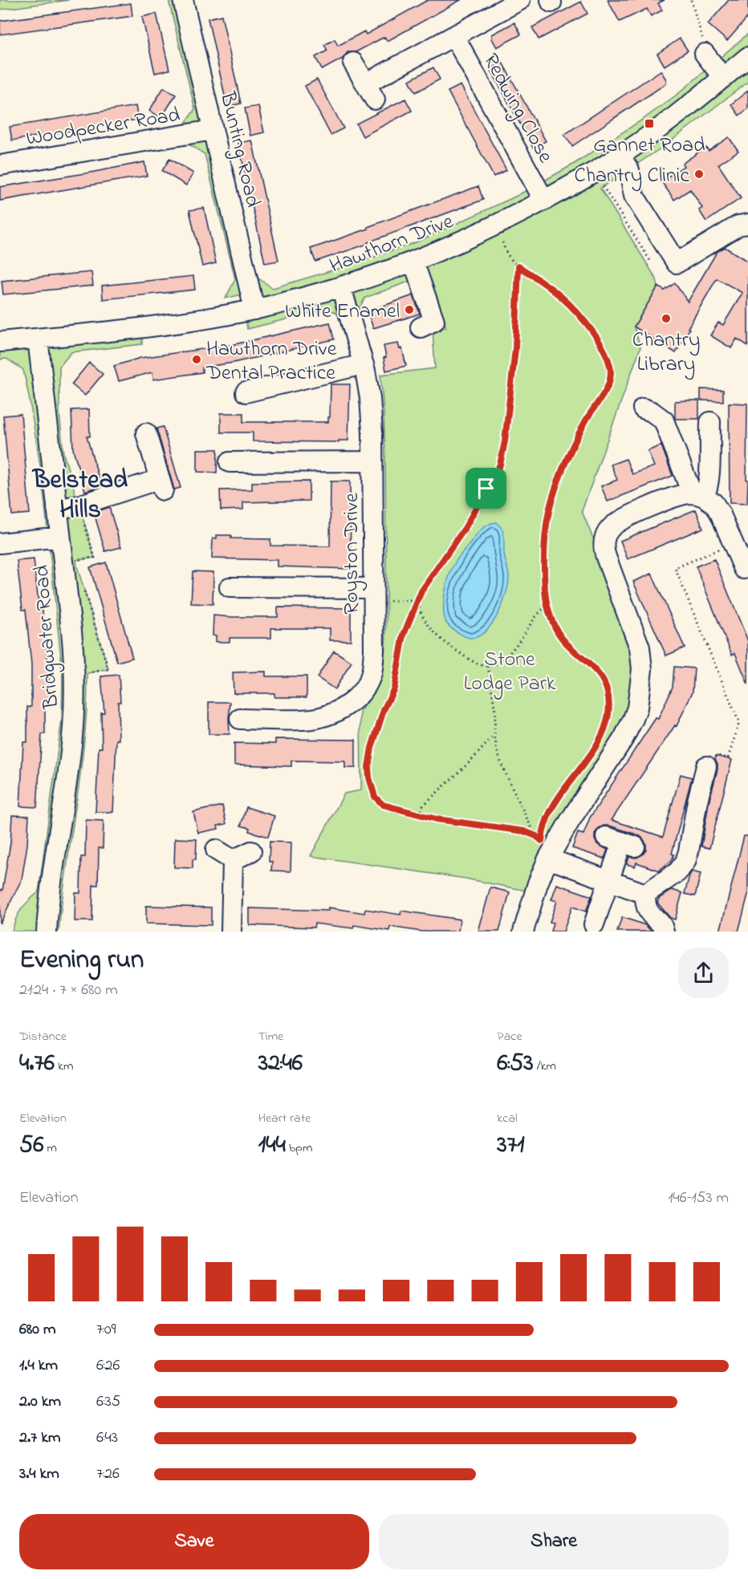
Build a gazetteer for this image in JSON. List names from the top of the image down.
{
  "streets": {
    "street": [
      "Redwing Close",
      "Woodpecker Road",
      "Bunting Road",
      "Hawthorn Drive",
      "Royston Drive",
      "Bridgwater Road"
    ]
  },
  "crossings": [
    ["Redwing Close", "Hawthorn Drive"],
    ["Woodpecker Road", "Bunting Road"],
    ["Bunting Road", "Hawthorn Drive"],
    ["Hawthorn Drive", "Royston Drive"],
    ["Hawthorn Drive", "Bridgwater Road"]
  ],
  "districts": ["Belstead Hills"],
  "parks": ["Stone Lodge Park"],
  "places": {
    "transit": ["Gannet Road"],
    "other": [
      "Chantry Clinic",
      "White Enamel",
      "Chantry Library",
      "Hawthorn Drive Dental Practice"
    ]
  },
  "page": {
    "heading": ["Evening run", "21:24 · 7 × 680 m"],
    "stats": [
      ["Distance", "4.76 km"],
      ["Time", "32:46"],
      ["Pace", "6:53 /km"],
      ["Elevation", "56 m"],
      ["Heart rate", "144 bpm"],
      ["kcal", "371"]
    ],
    "chart": ["Elevation", "146–153 m"],
    "list": [
      {
        "name": "680 m",
        "note": "7:09"
      },
      {
        "name": "1.4 km",
        "note": "6:26"
      },
      {
        "name": "2.0 km",
        "note": "6:35"
      },
      {
        "name": "2.7 km",
        "note": "6:43"
      },
      {
        "name": "3.4 km",
        "note": "7:26"
      }
    ],
    "buttons": ["Save", "Share"]
  }
}
